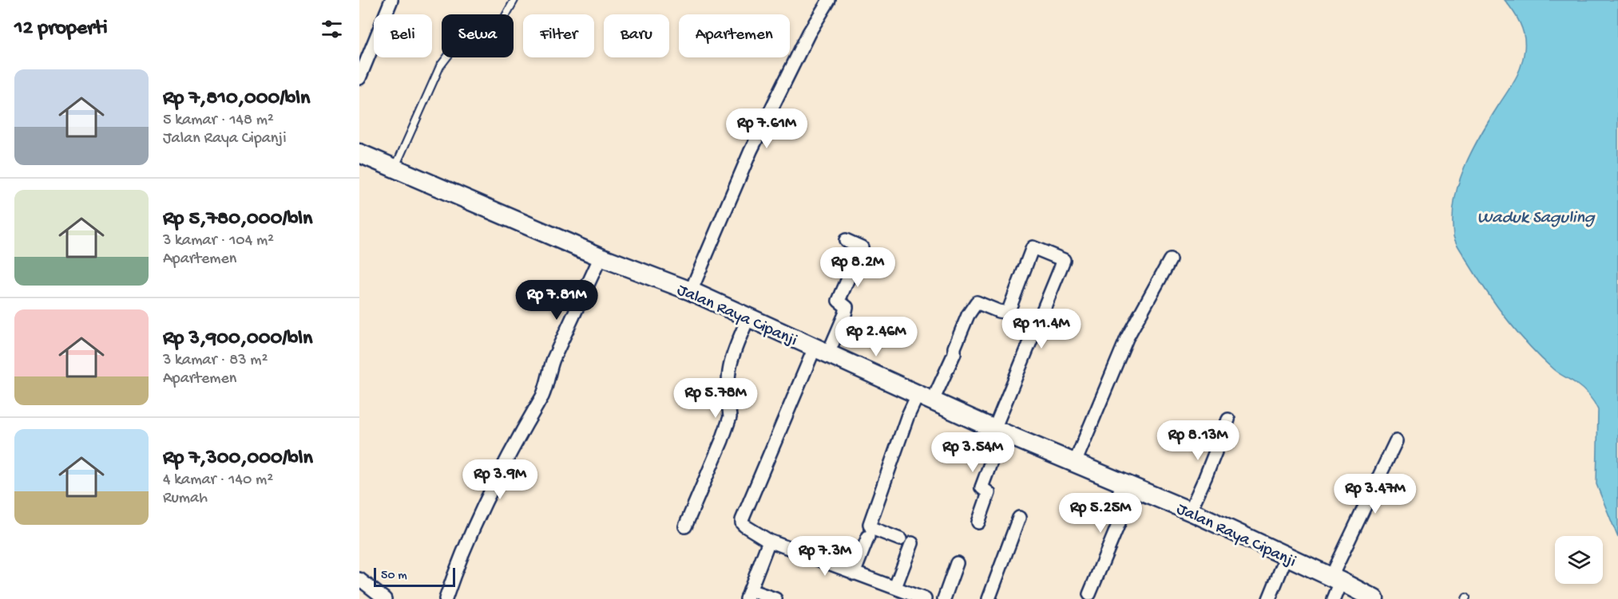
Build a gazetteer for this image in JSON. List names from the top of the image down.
{
  "streets": {
    "main road": ["Jalan Raya Cipanji"]
  },
  "water": ["Waduk Saguling"],
  "scale_bar": "50 m",
  "page": {
    "heading": "12 properti",
    "chip": [
      "Beli",
      "Sewa",
      "Filter",
      "Baru",
      "Apartemen"
    ],
    "list": [
      {
        "name": "Rp 7,810,000/bln",
        "note": "5 kamar · 148 m² · Jalan Raya Cipanji"
      },
      {
        "name": "Rp 5,780,000/bln",
        "note": "3 kamar · 104 m² · Apartemen"
      },
      {
        "name": "Rp 3,900,000/bln",
        "note": "3 kamar · 83 m² · Apartemen"
      },
      {
        "name": "Rp 7,300,000/bln",
        "note": "4 kamar · 140 m² · Rumah"
      }
    ],
    "price": [
      "Rp 7.61M",
      "Rp 8.2M",
      "Rp 7.81M",
      "Rp 11.4M",
      "Rp 2.46M",
      "Rp 5.78M",
      "Rp 8.13M",
      "Rp 3.54M",
      "Rp 3.9M",
      "Rp 3.47M",
      "Rp 5.25M",
      "Rp 7.3M"
    ],
    "scale": "50 m"
  }
}
